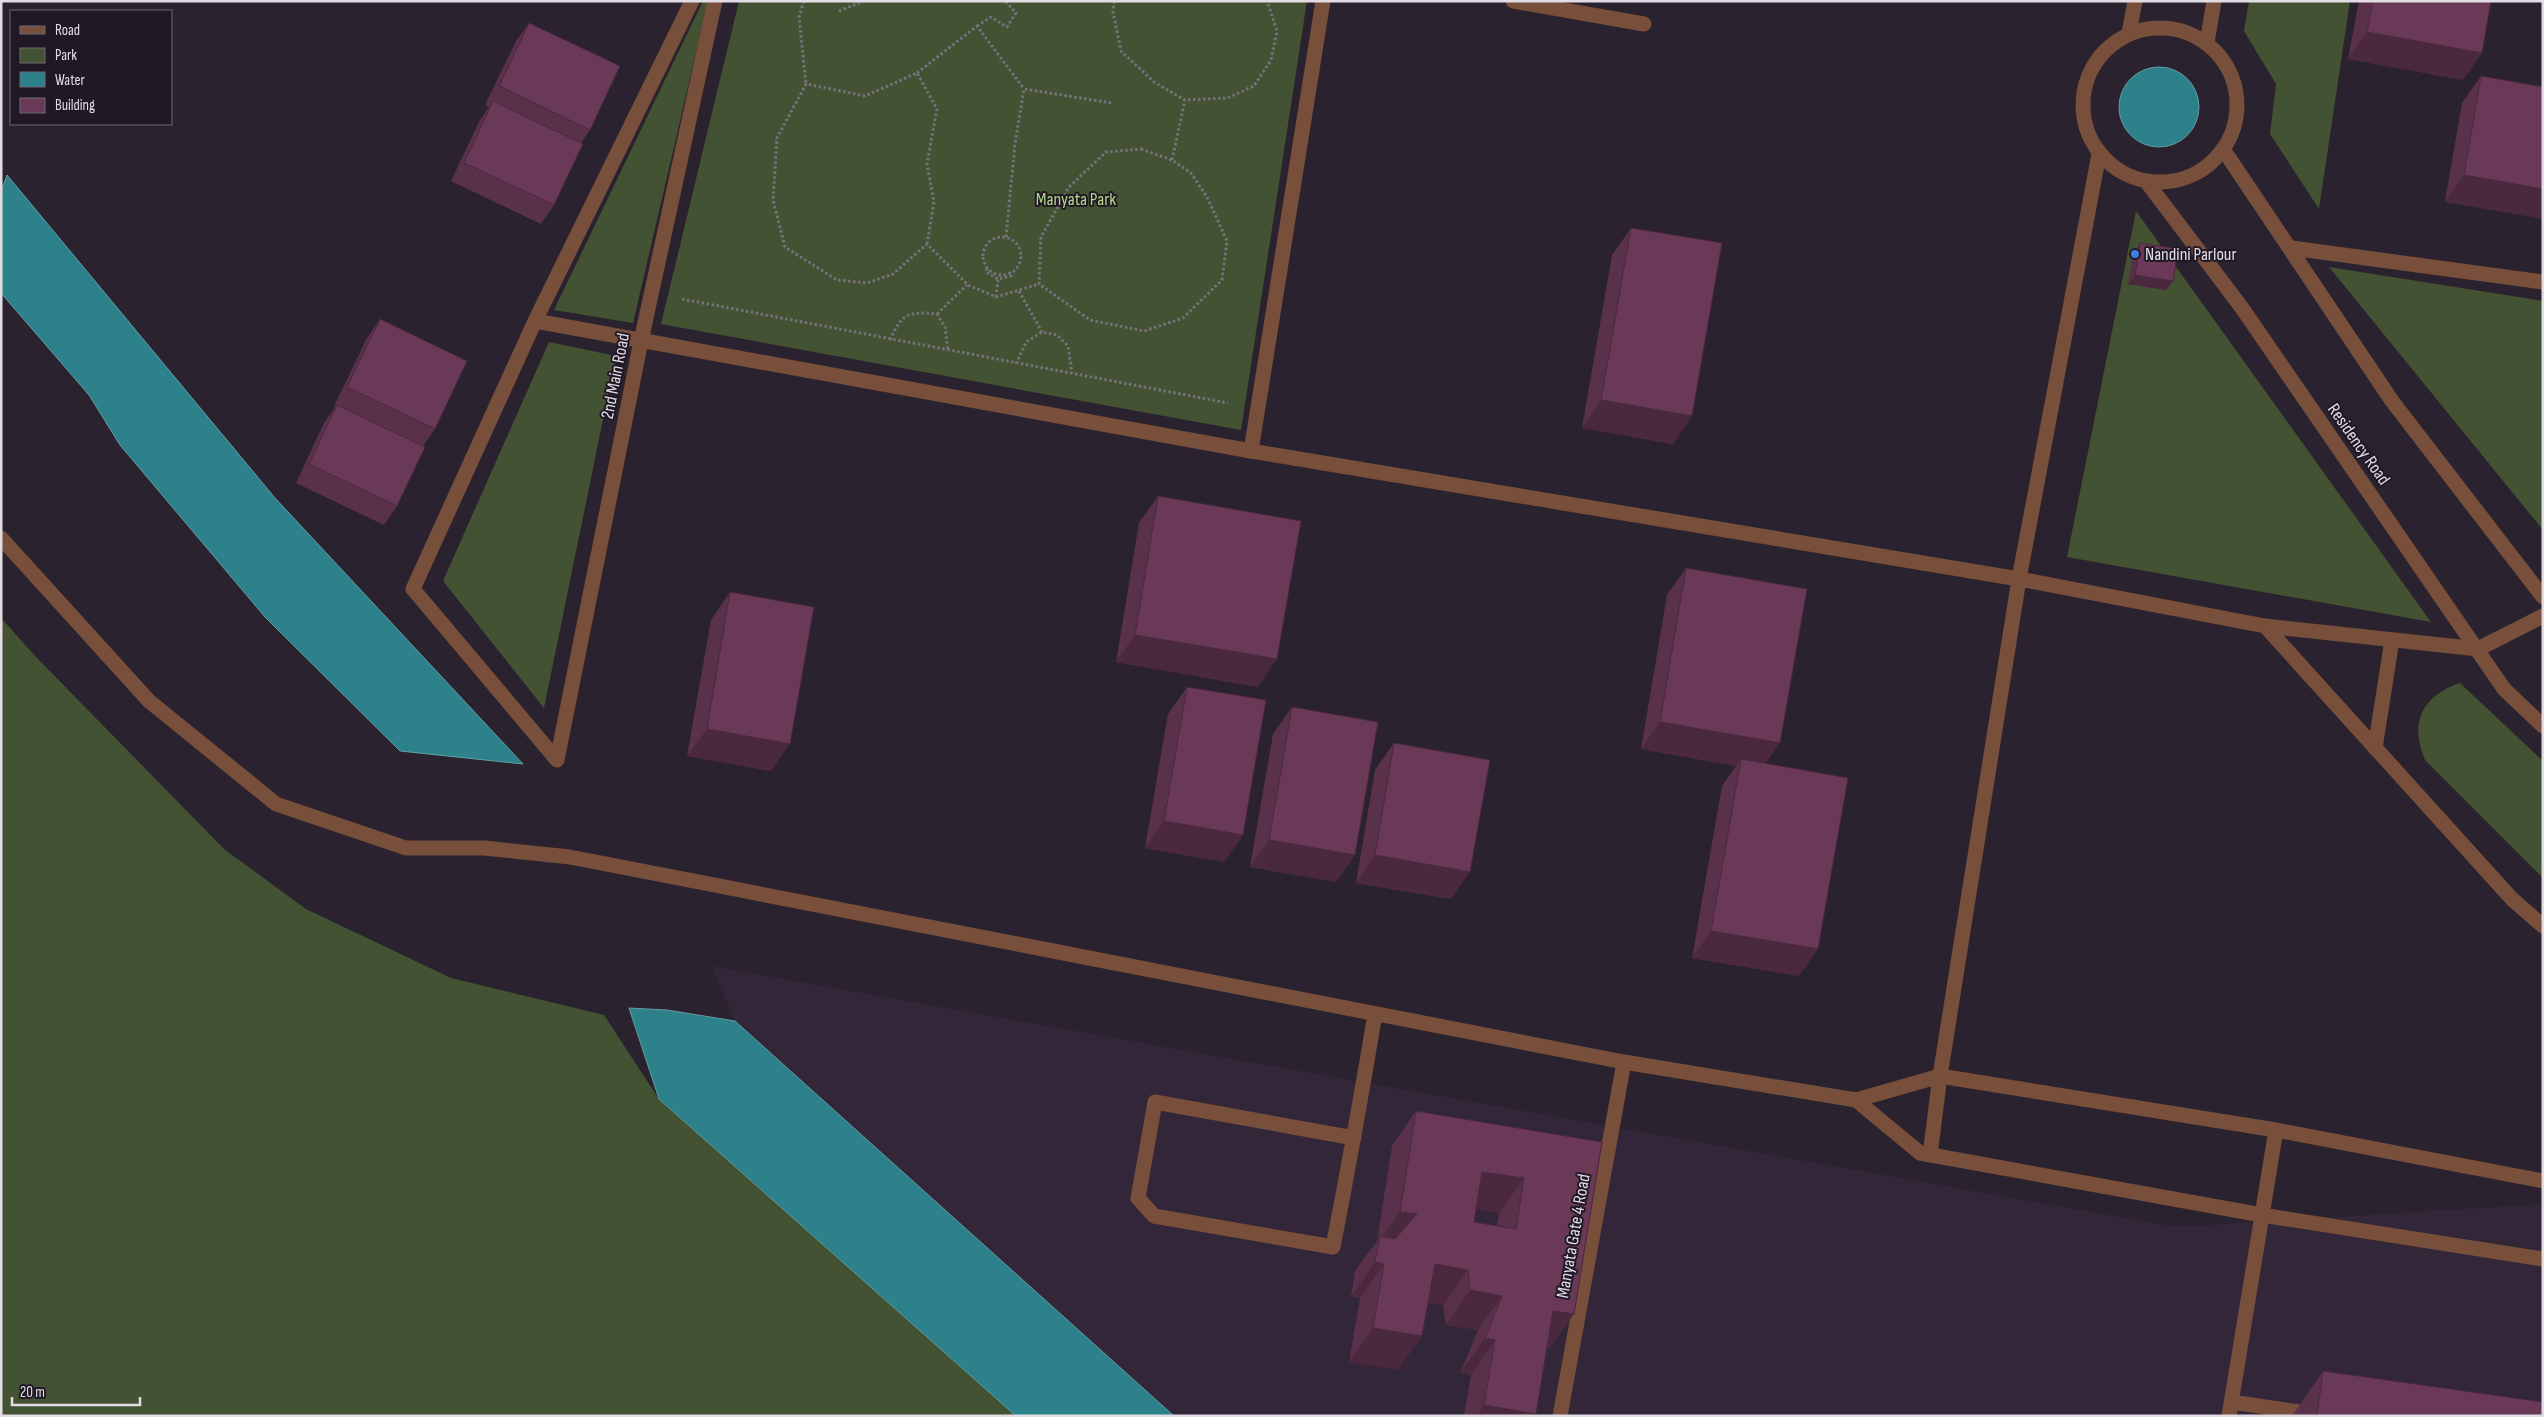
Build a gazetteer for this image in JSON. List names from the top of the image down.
{
  "streets": {
    "street": ["2nd Main Road", "Residency Road", "Manyata Gate 4 Road"]
  },
  "parks": ["Manyata Park"],
  "places": ["Nandini Parlour"],
  "legend": [
    "Road",
    "Park",
    "Water",
    "Building"
  ],
  "scale_bar": "20 m"
}
